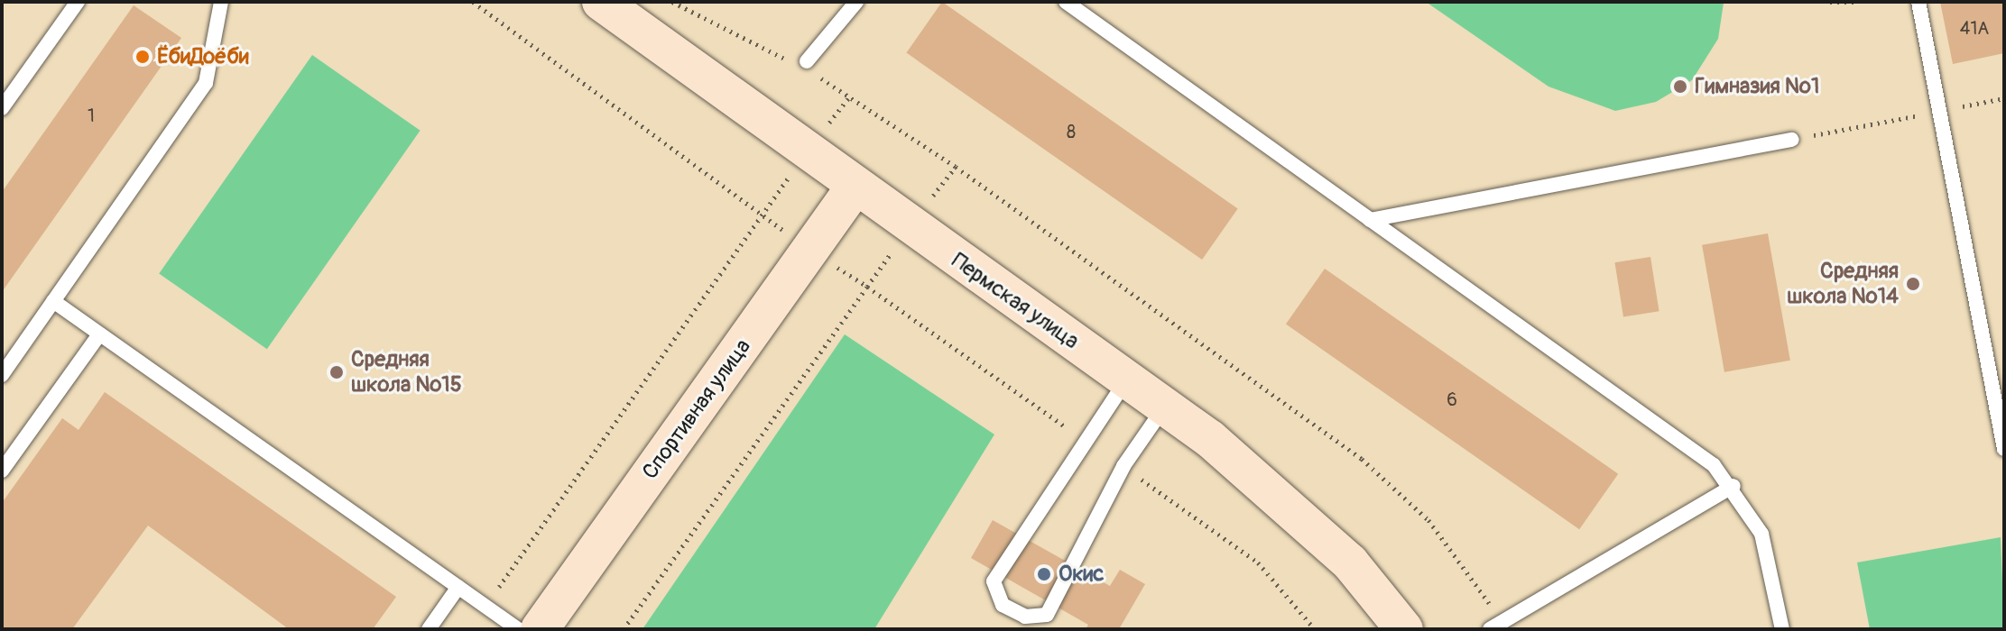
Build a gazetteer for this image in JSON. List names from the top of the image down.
{
  "streets": {
    "street": ["Пермская улица", "Спортивная улица"]
  },
  "crossings": [
    ["Пермская улица", "Спортивная улица"]
  ],
  "places": [
    "ЁбиДоёби",
    "Гимназия №1",
    "Средняя школа №14",
    "Средняя школа №15",
    "Окис"
  ],
  "house_numbers": [
    "41А",
    "1",
    "8",
    "6"
  ]
}
